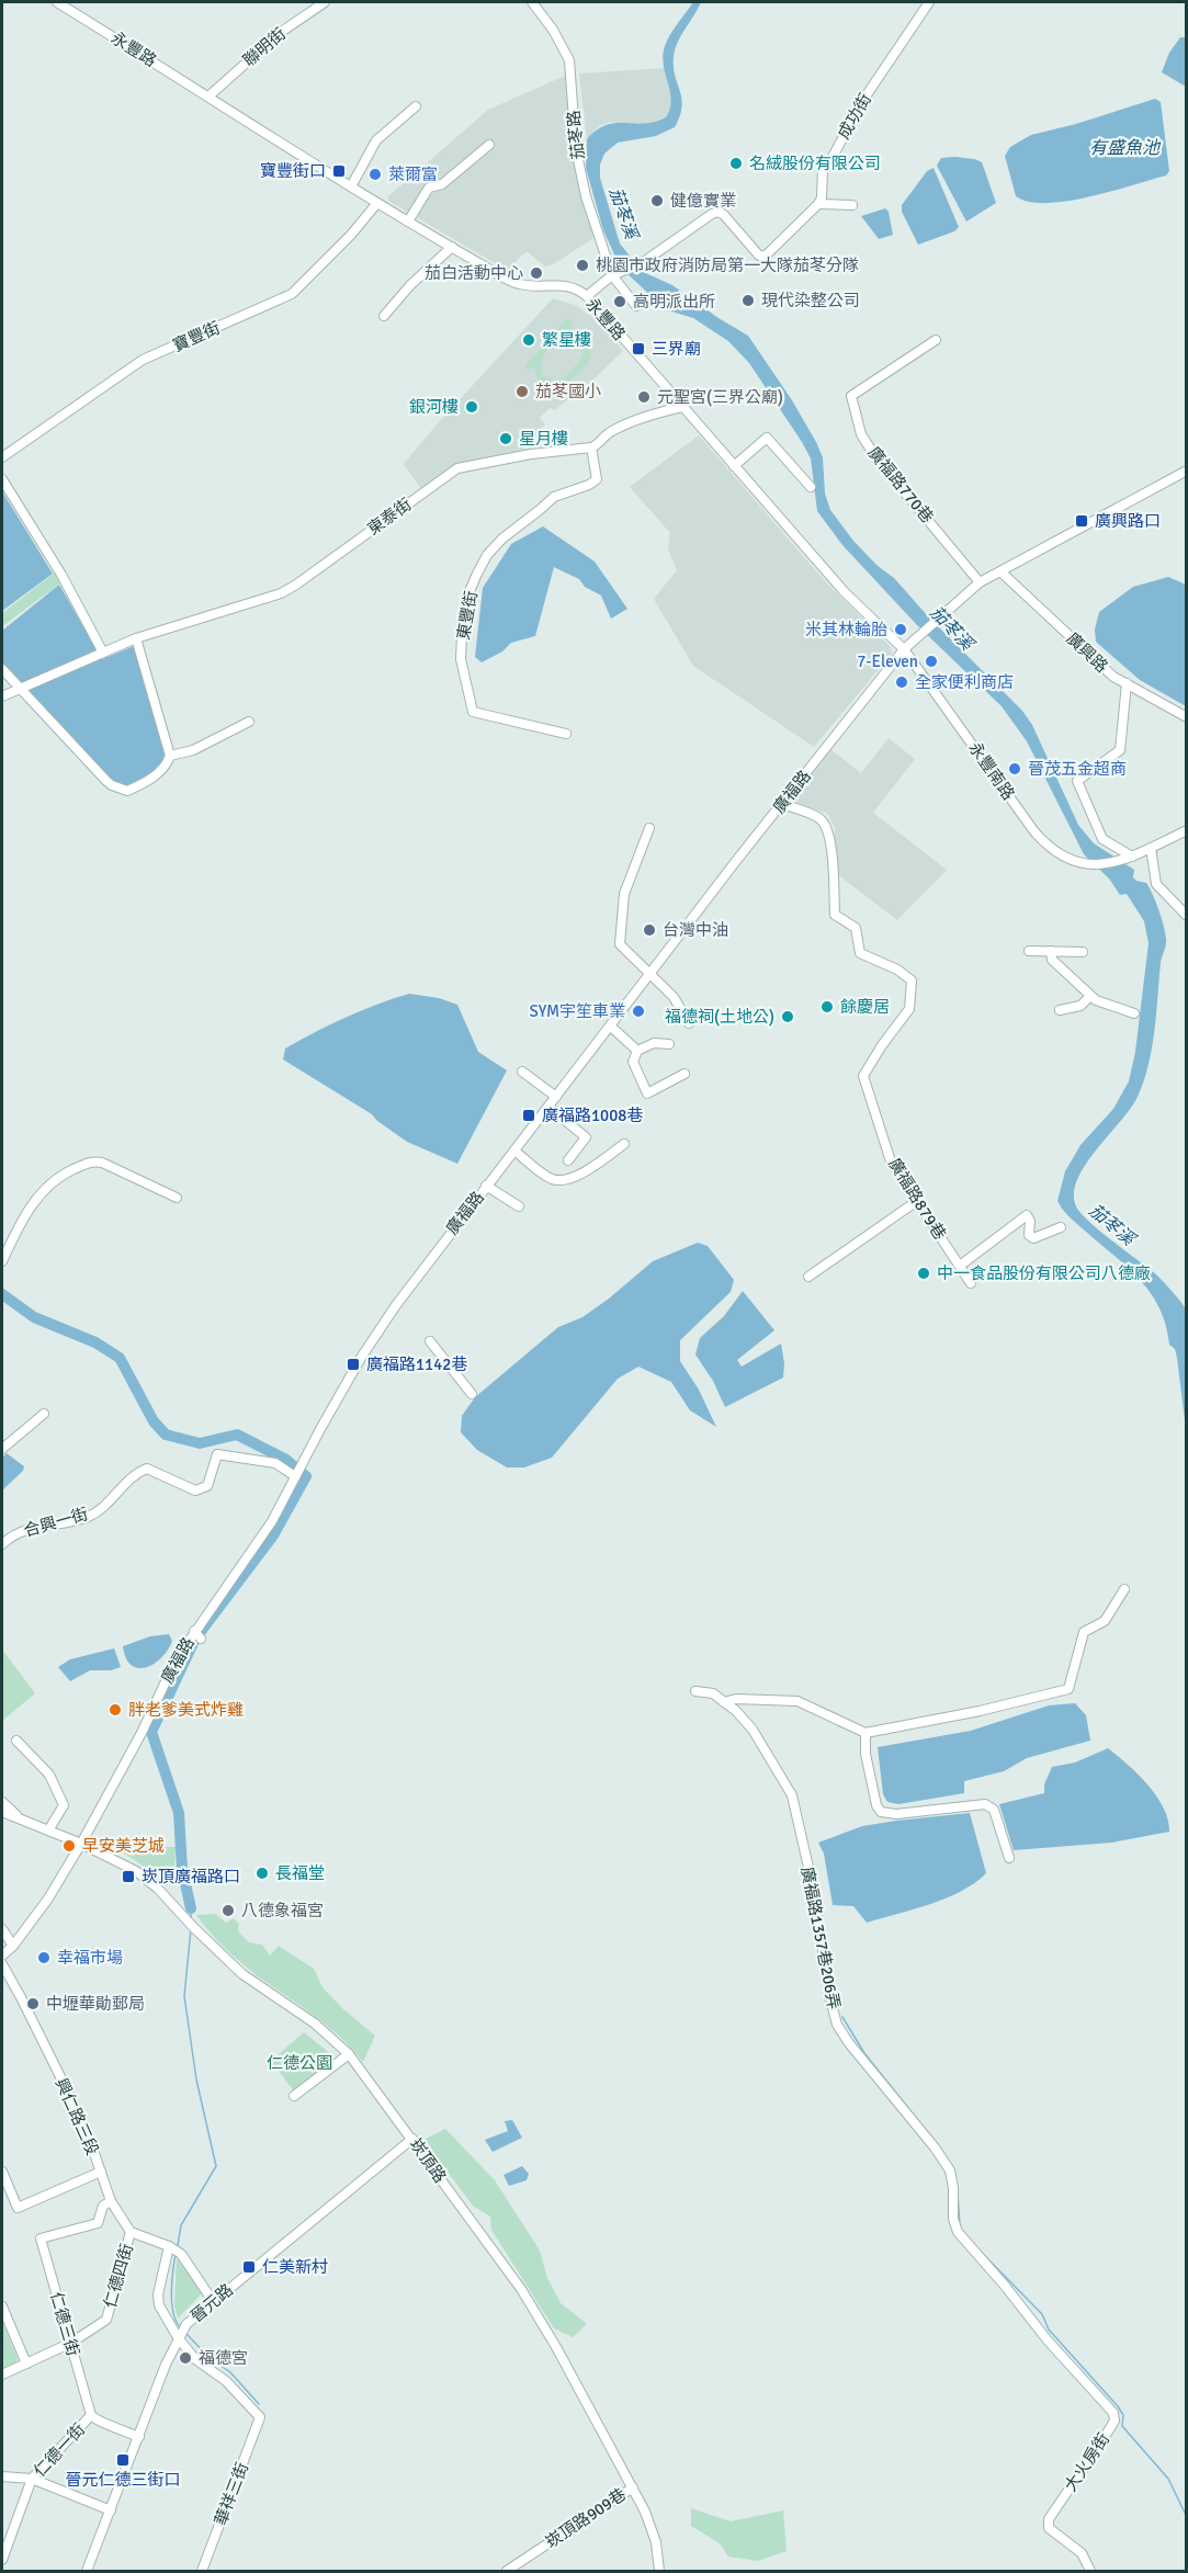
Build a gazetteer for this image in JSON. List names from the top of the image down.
{
  "streets": {
    "street": [
      "聯明街",
      "永豐路",
      "成功街",
      "茄苳路",
      "寶豐街",
      "廣福路770巷",
      "東泰街",
      "東豐街",
      "廣興路",
      "永豐南路",
      "廣福路",
      "廣福路879巷",
      "合興一街",
      "廣福路1357巷206弄",
      "興仁路三段",
      "崁頂路",
      "仁德四街",
      "晉元路",
      "仁德三街",
      "仁德一街",
      "大火房街",
      "華祥三街",
      "崁頂路909巷"
    ]
  },
  "crossings": [
    ["聯明街", "永豐路"],
    ["永豐路", "寶豐街"],
    ["永豐路", "東泰街"],
    ["永豐路", "永豐南路"],
    ["永豐路", "廣福路"],
    ["廣福路770巷", "廣福路"],
    ["東泰街", "東豐街"],
    ["永豐南路", "廣福路"],
    ["廣福路", "廣福路879巷"],
    ["廣福路", "合興一街"],
    ["廣福路", "崁頂路"],
    ["廣福路1357巷206弄", "大火房街"],
    ["興仁路三段", "仁德四街"],
    ["興仁路三段", "仁德三街"],
    ["崁頂路", "晉元路"],
    ["崁頂路", "崁頂路909巷"],
    ["仁德四街", "仁德三街"],
    ["晉元路", "華祥三街"],
    ["仁德三街", "仁德一街"]
  ],
  "water": ["有盛魚池", "茄苳溪"],
  "parks": ["仁德公園"],
  "places": {
    "other": [
      "名絨股份有限公司",
      "萊爾富",
      "健億實業",
      "桃園市政府消防局第一大隊茄苳分隊",
      "茄白活動中心",
      "現代染整公司",
      "高明派出所",
      "繁星樓",
      "茄苳國小",
      "元聖宮(三界公廟)",
      "銀河樓",
      "星月樓",
      "米其林輪胎",
      "7-Eleven",
      "全家便利商店",
      "晉茂五金超商",
      "台灣中油",
      "餘慶居",
      "SYM宇笙車業",
      "福德祠(土地公)",
      "中一食品股份有限公司八德廠",
      "胖老爹美式炸雞",
      "早安美芝城",
      "長福堂",
      "八德象福宮",
      "幸福市場",
      "中壢華勛郵局",
      "福德宮"
    ],
    "transit": [
      "寶豐街口",
      "三界廟",
      "廣興路口",
      "廣福路1008巷",
      "廣福路1142巷",
      "崁頂廣福路口",
      "仁美新村",
      "晉元仁德三街口"
    ]
  }
}
